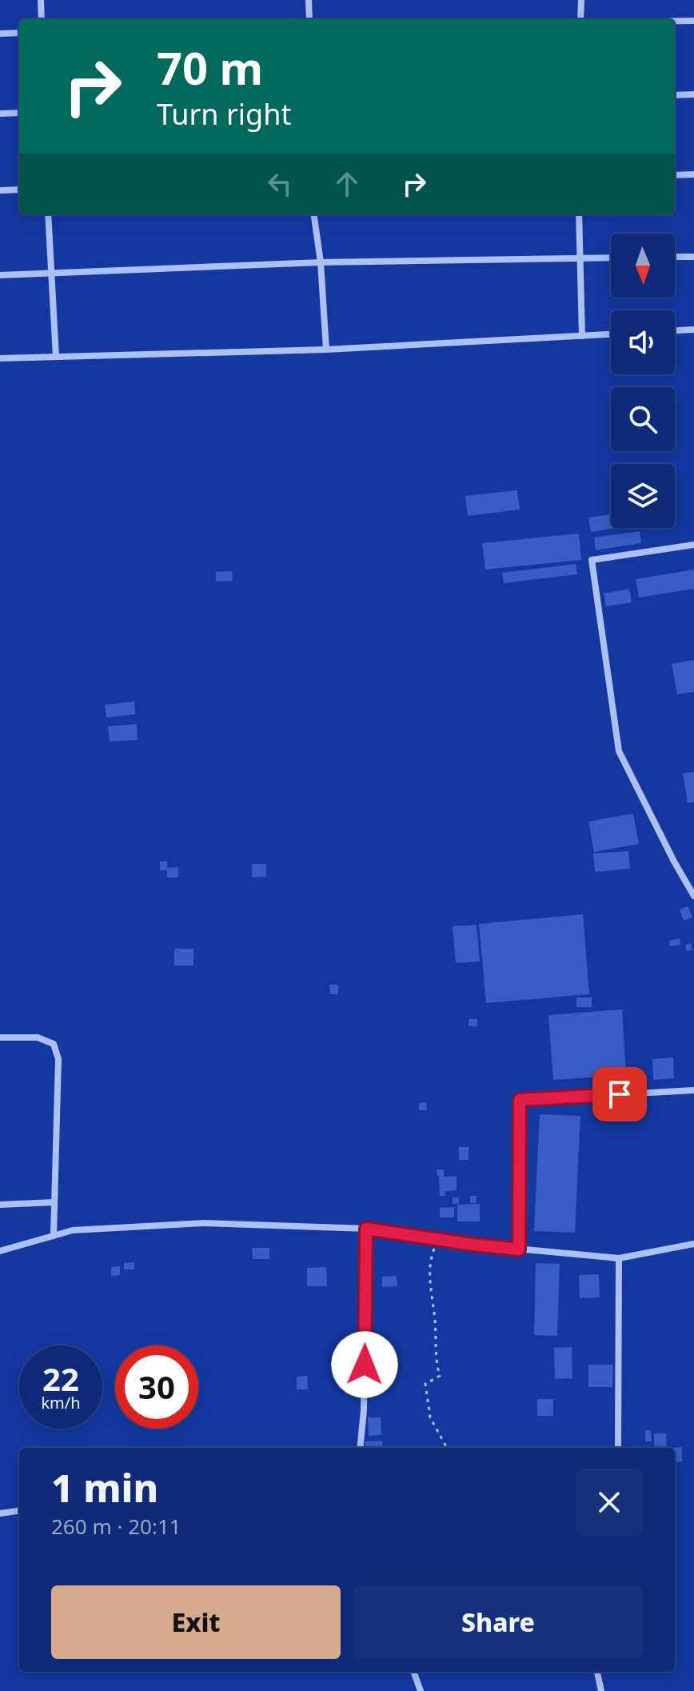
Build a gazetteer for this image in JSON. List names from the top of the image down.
{
  "north": "bottom",
  "page": {
    "turn": ["70 m", "Turn right"],
    "speed": "22 km/h",
    "limit": "30",
    "heading": ["1 min", "260 m · 20:11"],
    "buttons": ["Exit", "Share"]
  }
}
